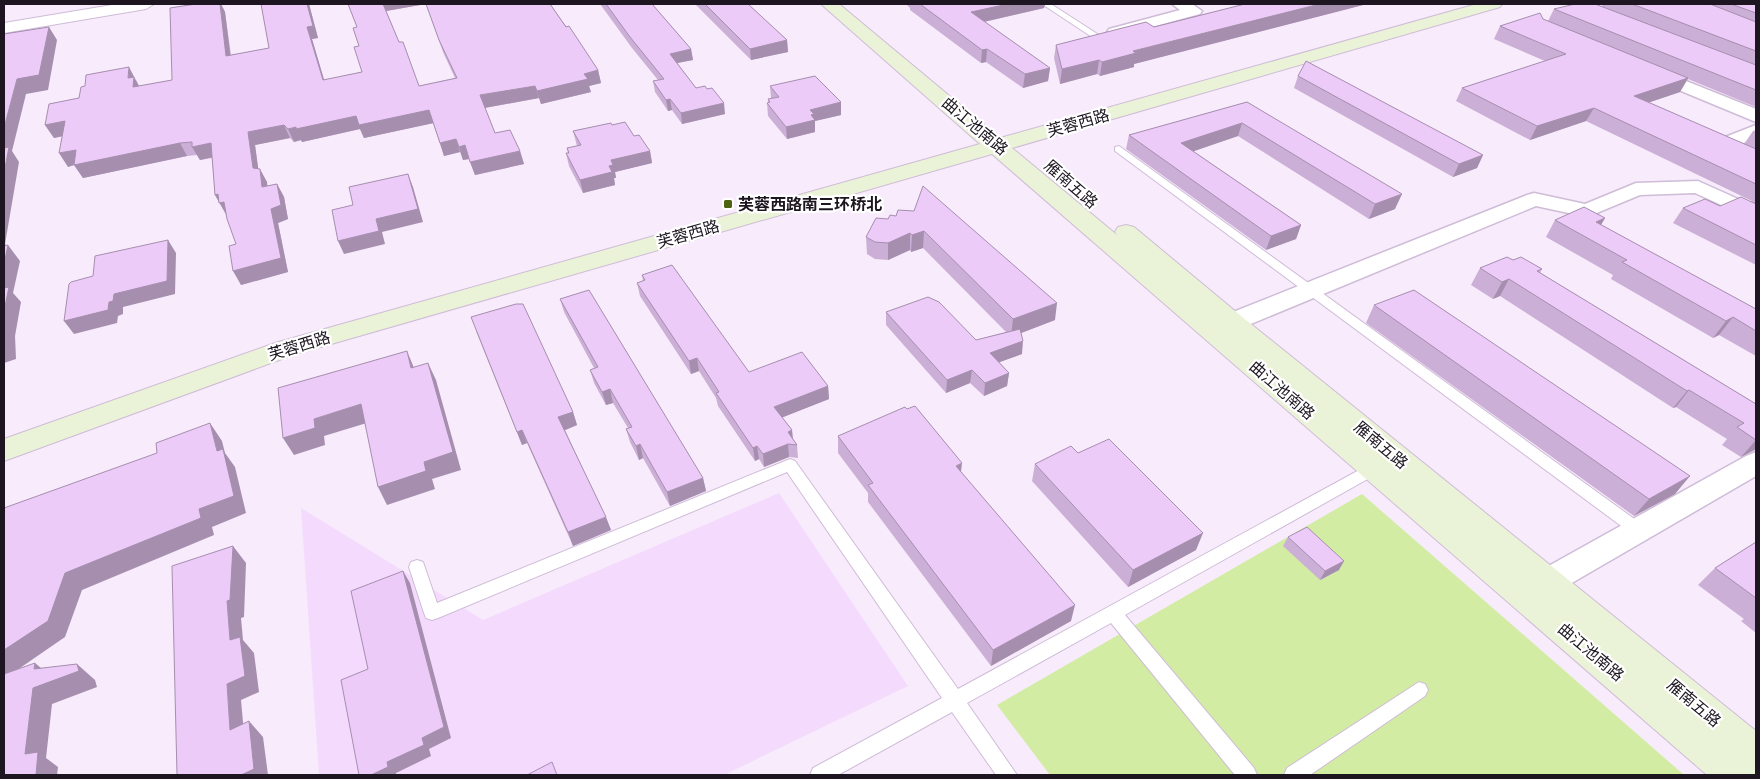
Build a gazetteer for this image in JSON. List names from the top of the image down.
{
  "streets": {
    "main road": ["芙蓉西路", "曲江池南路", "雁南五路"]
  },
  "crossings": [
    ["芙蓉西路", "曲江池南路"],
    ["芙蓉西路", "雁南五路"],
    ["曲江池南路", "雁南五路"]
  ],
  "places": {
    "transit": ["芙蓉西路南三环桥北"]
  }
}
